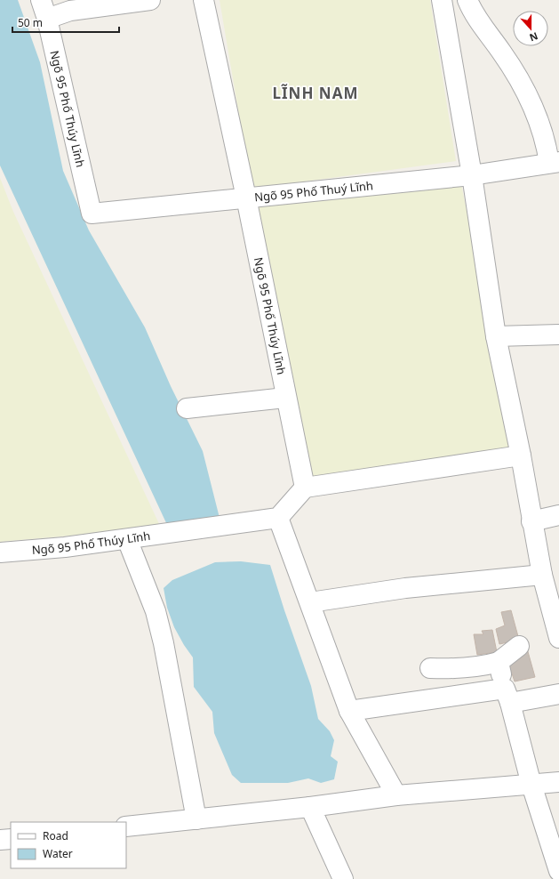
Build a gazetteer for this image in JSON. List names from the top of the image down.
{
  "streets": {
    "street": ["Ngõ 95 Phố Thúy Lĩnh", "Ngõ 95 Phố Thuý Lĩnh"]
  },
  "crossings": [
    ["Ngõ 95 Phố Thúy Lĩnh", "Ngõ 95 Phố Thuý Lĩnh"]
  ],
  "districts": ["LĨNH NAM"],
  "legend": ["Road", "Water"],
  "scale_bar": "50 m",
  "north": "bottom"
}
